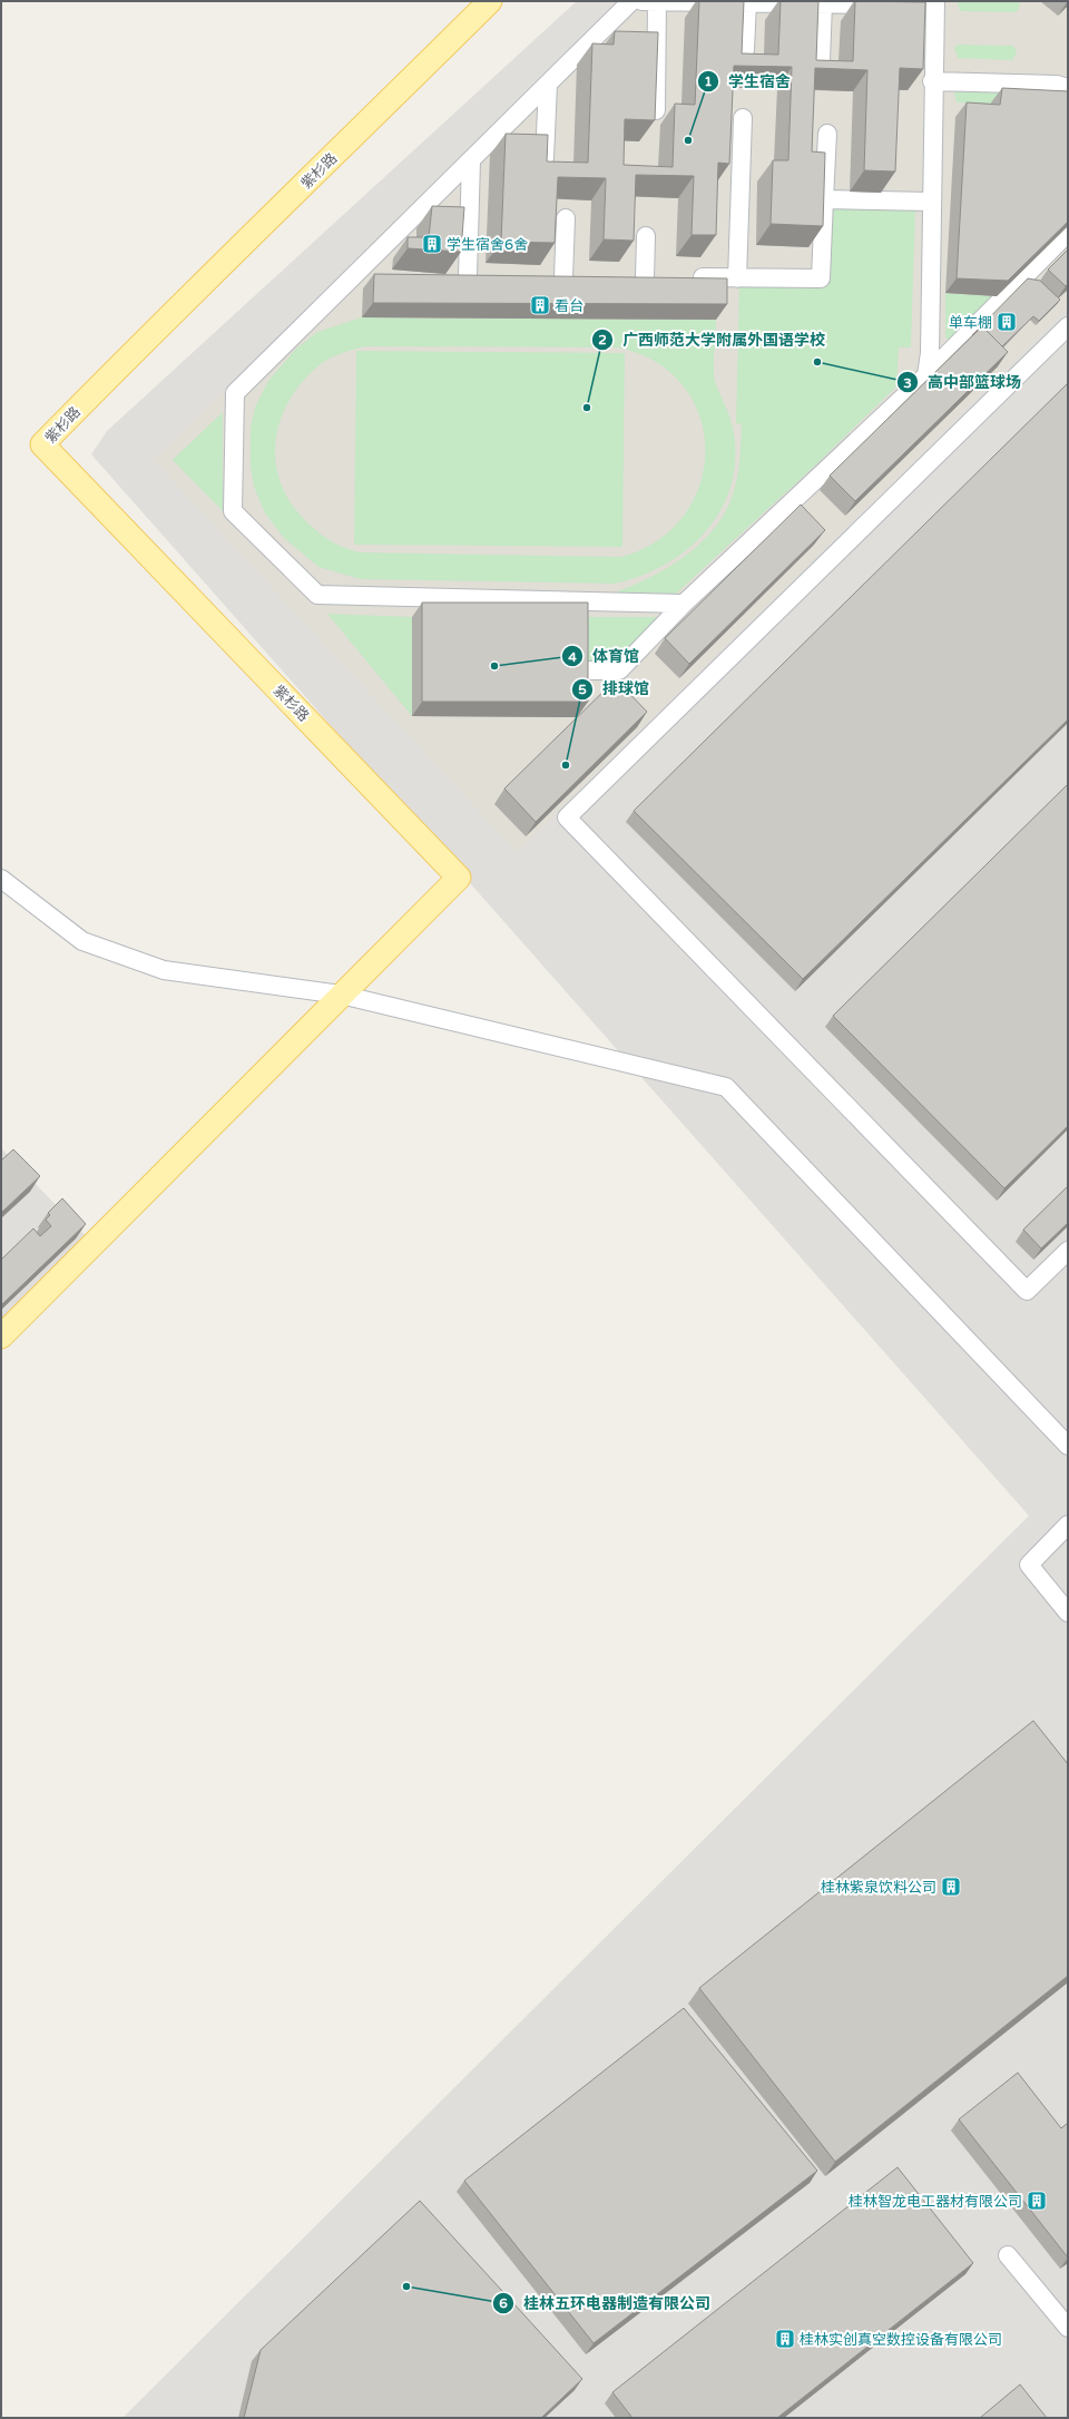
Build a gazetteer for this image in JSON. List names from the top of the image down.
{
  "streets": {
    "main road": ["紫杉路"]
  },
  "places": {
    "other": [
      "学生宿舍",
      "高中部篮球场",
      "广西师范大学附属外国语学校",
      "体育馆",
      "排球馆",
      "桂林五环电器制造有限公司"
    ],
    "building": [
      "学生宿舍6舍",
      "看台",
      "单车棚",
      "桂林紫泉饮料公司",
      "桂林智龙电工器材有限公司",
      "桂林实创真空数控设备有限公司"
    ]
  }
}
